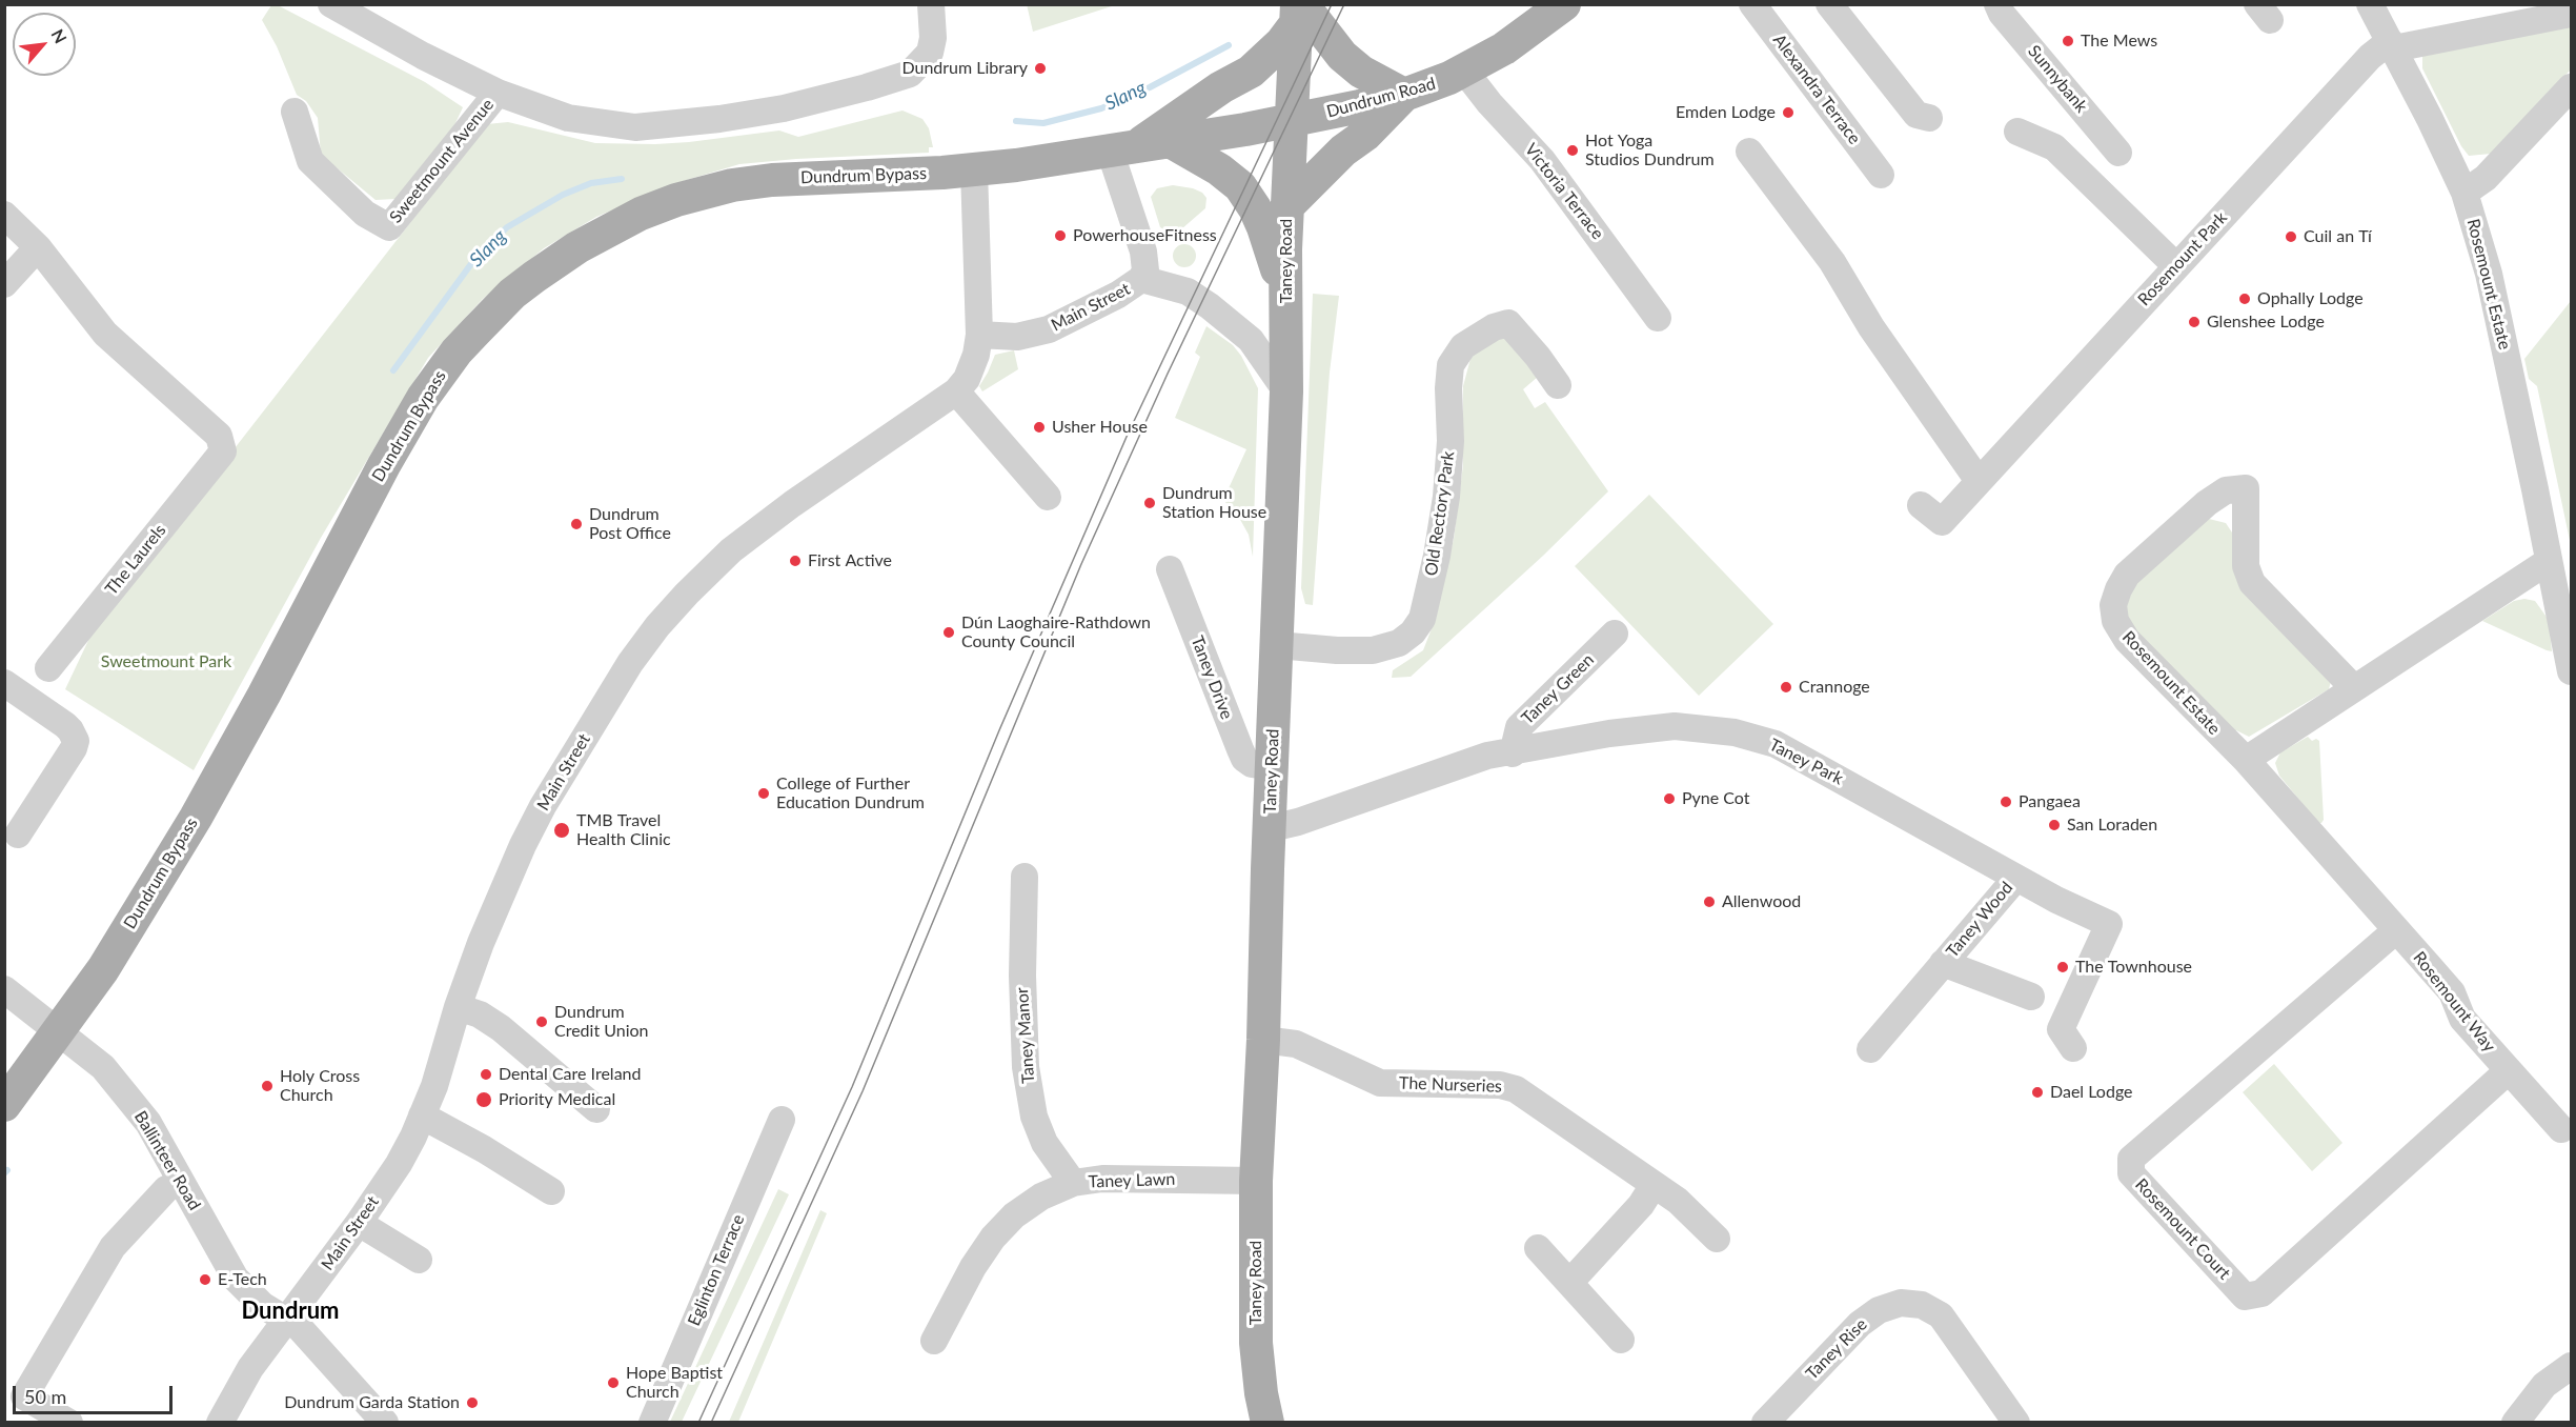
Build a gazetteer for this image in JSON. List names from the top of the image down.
{
  "streets": {
    "main road": ["Dundrum Road", "Dundrum Bypass", "Taney Road"],
    "street": [
      "Sunnybank",
      "Alexandra Terrace",
      "Sweetmount Avenue",
      "Victoria Terrace",
      "Rosemount Park",
      "Rosemount Estate",
      "Main Street",
      "Old Rectory Park",
      "The Laurels",
      "Taney Drive",
      "Taney Green",
      "Taney Park",
      "Taney Wood",
      "Rosemount Way",
      "Taney Manor",
      "The Nurseries",
      "Ballinteer Road",
      "Taney Lawn",
      "Rosemount Court",
      "Eglinton Terrace",
      "Taney Rise"
    ]
  },
  "crossings": [
    ["Dundrum Road", "Dundrum Bypass"],
    ["Dundrum Road", "Victoria Terrace"],
    ["Dundrum Road", "Taney Road"],
    ["Dundrum Bypass", "Taney Road"],
    ["Dundrum Bypass", "Main Street"],
    ["Rosemount Park", "Rosemount Estate"],
    ["Taney Road", "Old Rectory Park"],
    ["Taney Road", "Taney Drive"],
    ["Taney Road", "Taney Park"],
    ["Taney Road", "The Nurseries"],
    ["Taney Road", "Taney Lawn"],
    ["Rosemount Estate", "Rosemount Way"],
    ["Rosemount Estate", "Rosemount Court"],
    ["Main Street", "Ballinteer Road"],
    ["Taney Green", "Taney Park"],
    ["Taney Park", "Taney Wood"],
    ["Rosemount Way", "Rosemount Court"],
    ["Taney Manor", "Taney Lawn"]
  ],
  "districts": ["Dundrum"],
  "water": ["Slang"],
  "parks": ["Sweetmount Park"],
  "places": [
    "The Mews",
    "Dundrum Library",
    "Emden Lodge",
    "Hot Yoga Studios Dundrum",
    "PowerhouseFitness",
    "Cuil an Tí",
    "Ophally Lodge",
    "Glenshee Lodge",
    "Usher House",
    "Dundrum Station House",
    "Dundrum Post Office",
    "First Active",
    "Dún Laoghaire-Rathdown County Council",
    "Crannoge",
    "College of Further Education Dundrum",
    "Pyne Cot",
    "Pangaea",
    "San Loraden",
    "TMB Travel Health Clinic",
    "Allenwood",
    "The Townhouse",
    "Dundrum Credit Union",
    "Dental Care Ireland",
    "Holy Cross Church",
    "Dael Lodge",
    "Priority Medical",
    "E-Tech",
    "Hope Baptist Church",
    "Dundrum Garda Station"
  ],
  "scale_bar": "50 m",
  "north": "top right"
}
